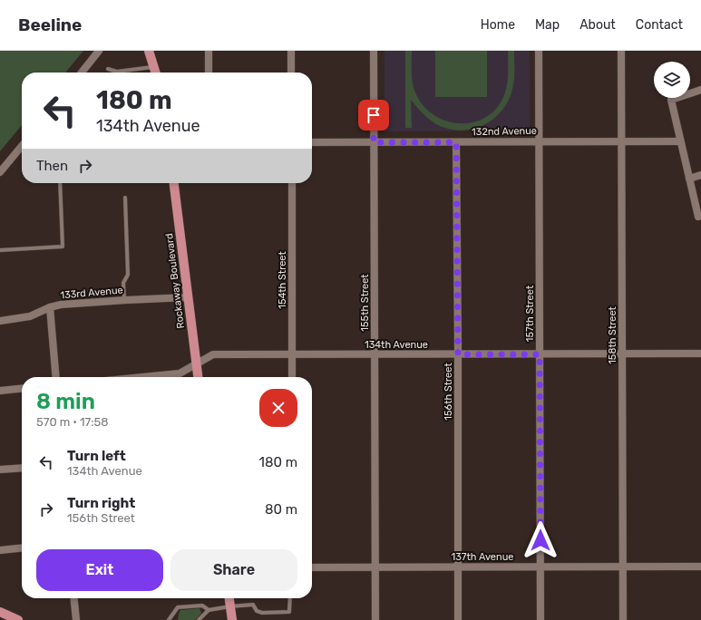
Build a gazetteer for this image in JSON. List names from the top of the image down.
{
  "streets": {
    "main road": ["Rockaway Boulevard"],
    "street": [
      "132nd Avenue",
      "154th Street",
      "133rd Avenue",
      "155th Street",
      "157th Street",
      "158th Street",
      "134th Avenue",
      "156th Street",
      "137th Avenue"
    ]
  },
  "crossings": [
    ["132nd Avenue", "155th Street"],
    ["132nd Avenue", "157th Street"],
    ["132nd Avenue", "158th Street"],
    ["132nd Avenue", "156th Street"],
    ["154th Street", "134th Avenue"],
    ["Rockaway Boulevard", "133rd Avenue"],
    ["Rockaway Boulevard", "134th Avenue"],
    ["155th Street", "134th Avenue"],
    ["155th Street", "137th Avenue"],
    ["157th Street", "134th Avenue"],
    ["157th Street", "137th Avenue"],
    ["158th Street", "134th Avenue"],
    ["158th Street", "137th Avenue"],
    ["134th Avenue", "156th Street"],
    ["156th Street", "137th Avenue"]
  ],
  "page": {
    "header": "Beeline",
    "nav": [
      "Home",
      "Map",
      "About",
      "Contact"
    ],
    "turn": ["180 m", "134th Avenue"],
    "then": "Then",
    "heading": ["8 min", "570 m · 17:58"],
    "list": [
      {
        "name": "Turn left",
        "note": "134th Avenue",
        "value": "180 m"
      },
      {
        "name": "Turn right",
        "note": "156th Street",
        "value": "80 m"
      }
    ],
    "buttons": ["Exit", "Share"]
  }
}
